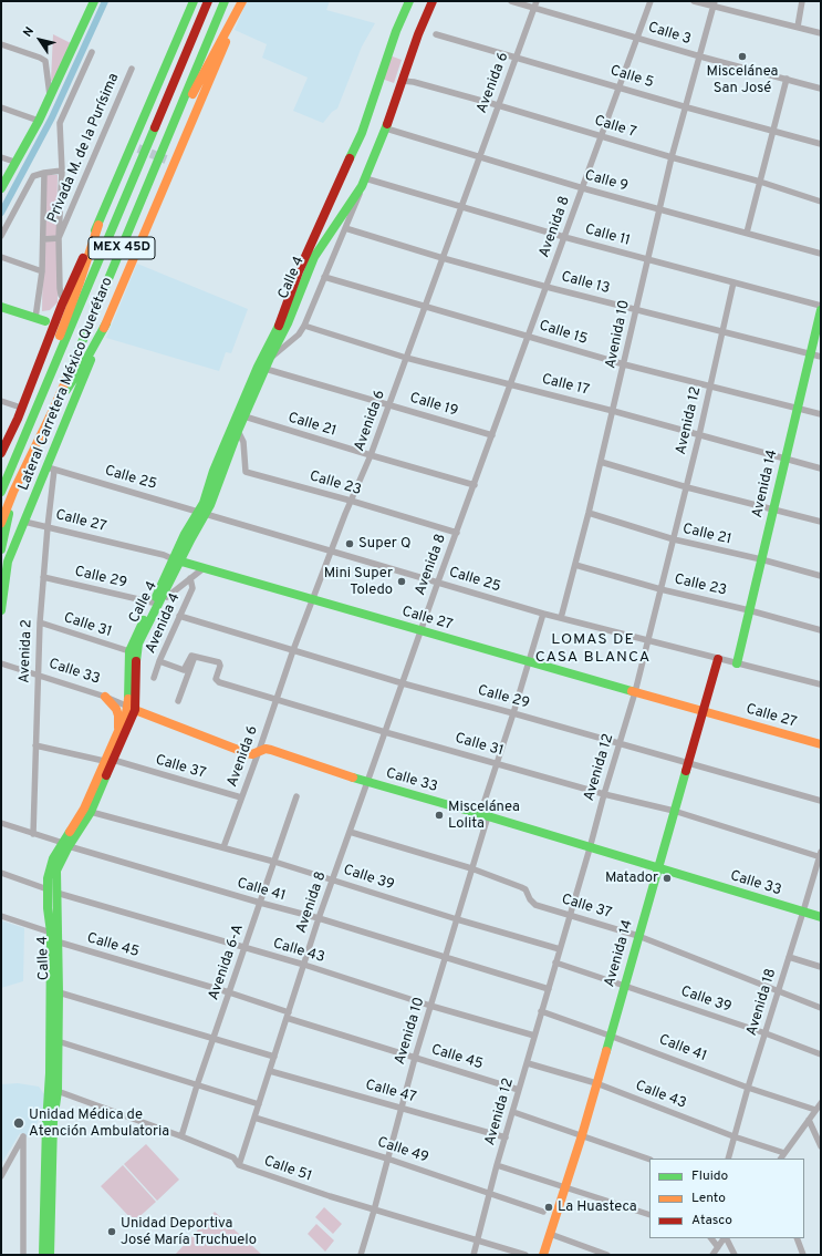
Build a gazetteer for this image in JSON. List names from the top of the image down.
{
  "streets": {
    "main road": [
      "MEX 45D",
      "Calle 4",
      "Lateral Carretera México Querétaro",
      "Avenida 14",
      "Calle 27",
      "Calle 33"
    ],
    "street": [
      "Calle 3",
      "Calle 5",
      "Avenida 6",
      "Calle 7",
      "Privada M. de la Purísima",
      "Calle 9",
      "Avenida 8",
      "Calle 11",
      "Calle 13",
      "Calle 15",
      "Avenida 10",
      "Calle 17",
      "Calle 19",
      "Avenida 12",
      "Calle 21",
      "Calle 25",
      "Calle 23",
      "Calle 29",
      "Avenida 4",
      "Calle 31",
      "Avenida 2",
      "Calle 37",
      "Calle 39",
      "Calle 41",
      "Calle 45",
      "Calle 43",
      "Avenida 6-A",
      "Avenida 18",
      "Calle 47",
      "Calle 49",
      "Calle 51"
    ]
  },
  "crossings": [
    ["Calle 3", "Avenida 6"],
    ["Calle 3", "Avenida 8"],
    ["Calle 3", "Avenida 10"],
    ["Calle 5", "Avenida 6"],
    ["Calle 5", "Avenida 8"],
    ["Calle 5", "Avenida 10"],
    ["Avenida 6", "Calle 7"],
    ["Avenida 6", "Calle 9"],
    ["Avenida 6", "Calle 11"],
    ["Avenida 6", "Calle 13"],
    ["Avenida 6", "Calle 15"],
    ["Avenida 6", "Calle 17"],
    ["Avenida 6", "Calle 19"],
    ["Avenida 6", "Calle 21"],
    ["Avenida 6", "Calle 25"],
    ["Avenida 6", "Calle 23"],
    ["Avenida 6", "Calle 27"],
    ["Avenida 6", "Calle 29"],
    ["Avenida 6", "Calle 31"],
    ["Avenida 6", "Calle 33"],
    ["Avenida 6", "Calle 37"],
    ["Avenida 6", "Calle 39"],
    ["Calle 7", "Avenida 8"],
    ["Calle 7", "Calle 4"],
    ["Calle 7", "Avenida 10"],
    ["Calle 9", "Avenida 8"],
    ["Calle 9", "Calle 4"],
    ["Calle 9", "Avenida 10"],
    ["Avenida 8", "Calle 11"],
    ["Avenida 8", "Calle 13"],
    ["Avenida 8", "Calle 15"],
    ["Avenida 8", "Calle 17"],
    ["Avenida 8", "Calle 19"],
    ["Avenida 8", "Calle 21"],
    ["Avenida 8", "Calle 25"],
    ["Avenida 8", "Calle 23"],
    ["Avenida 8", "Calle 27"],
    ["Avenida 8", "Calle 29"],
    ["Avenida 8", "Calle 31"],
    ["Avenida 8", "Calle 33"],
    ["Avenida 8", "Calle 37"],
    ["Avenida 8", "Calle 39"],
    ["Avenida 8", "Calle 41"],
    ["Avenida 8", "Calle 45"],
    ["Avenida 8", "Calle 43"],
    ["Avenida 8", "Calle 47"],
    ["Avenida 8", "Calle 49"],
    ["Avenida 8", "Calle 51"],
    ["Calle 11", "Calle 4"],
    ["Calle 11", "Avenida 10"],
    ["Calle 11", "Avenida 12"],
    ["Calle 4", "Calle 19"],
    ["Calle 4", "Calle 21"],
    ["Calle 4", "Calle 25"],
    ["Calle 4", "Calle 23"],
    ["Calle 4", "Calle 27"],
    ["Calle 4", "Calle 29"],
    ["Calle 4", "Calle 31"],
    ["Calle 4", "Calle 33"],
    ["Calle 4", "Calle 37"],
    ["Calle 4", "Calle 39"],
    ["Calle 4", "Calle 41"],
    ["Calle 4", "Calle 45"],
    ["Calle 4", "Calle 43"],
    ["Calle 4", "Calle 51"],
    ["Calle 13", "Avenida 10"],
    ["Calle 13", "Avenida 12"],
    ["Calle 13", "Avenida 14"],
    ["Calle 15", "Avenida 10"],
    ["Calle 15", "Avenida 12"],
    ["Calle 15", "Avenida 14"],
    ["Avenida 10", "Calle 17"],
    ["Avenida 10", "Calle 21"],
    ["Avenida 10", "Calle 25"],
    ["Avenida 10", "Calle 23"],
    ["Avenida 10", "Calle 27"],
    ["Avenida 10", "Calle 29"],
    ["Avenida 10", "Calle 31"],
    ["Avenida 10", "Calle 33"],
    ["Avenida 10", "Calle 37"],
    ["Avenida 10", "Calle 39"],
    ["Avenida 10", "Calle 41"],
    ["Avenida 10", "Calle 45"],
    ["Avenida 10", "Calle 43"],
    ["Avenida 10", "Calle 47"],
    ["Avenida 10", "Calle 49"],
    ["Avenida 10", "Calle 51"],
    ["Lateral Carretera México Querétaro", "Calle 25"],
    ["Lateral Carretera México Querétaro", "Calle 27"],
    ["Lateral Carretera México Querétaro", "Avenida 2"],
    ["Calle 17", "Avenida 12"],
    ["Calle 17", "Avenida 14"],
    ["Avenida 12", "Calle 21"],
    ["Avenida 12", "Calle 25"],
    ["Avenida 12", "Calle 23"],
    ["Avenida 12", "Calle 27"],
    ["Avenida 12", "Calle 29"],
    ["Avenida 12", "Calle 31"],
    ["Avenida 12", "Calle 33"],
    ["Avenida 12", "Calle 37"],
    ["Avenida 12", "Calle 39"],
    ["Avenida 12", "Calle 41"],
    ["Avenida 12", "Calle 45"],
    ["Avenida 12", "Calle 43"],
    ["Avenida 12", "Calle 47"],
    ["Avenida 12", "Calle 49"],
    ["Avenida 12", "Calle 51"],
    ["Calle 21", "Avenida 14"],
    ["Calle 25", "Avenida 14"],
    ["Calle 25", "Avenida 2"],
    ["Calle 23", "Avenida 14"],
    ["Avenida 14", "Calle 27"],
    ["Avenida 14", "Calle 29"],
    ["Avenida 14", "Calle 31"],
    ["Avenida 14", "Calle 33"],
    ["Avenida 14", "Calle 37"],
    ["Avenida 14", "Calle 39"],
    ["Avenida 14", "Calle 41"],
    ["Avenida 14", "Calle 43"],
    ["Calle 27", "Avenida 2"],
    ["Calle 29", "Avenida 4"],
    ["Calle 29", "Avenida 2"],
    ["Calle 31", "Avenida 2"],
    ["Calle 31", "Avenida 18"],
    ["Avenida 2", "Calle 33"],
    ["Avenida 2", "Calle 37"],
    ["Avenida 2", "Calle 41"],
    ["Calle 33", "Avenida 18"],
    ["Calle 37", "Avenida 18"],
    ["Calle 39", "Avenida 6-A"],
    ["Calle 39", "Avenida 18"],
    ["Calle 41", "Avenida 6-A"],
    ["Calle 41", "Avenida 18"],
    ["Calle 45", "Avenida 6-A"],
    ["Calle 43", "Avenida 6-A"],
    ["Calle 43", "Avenida 18"],
    ["Avenida 6-A", "Calle 51"]
  ],
  "districts": ["LOMAS DE CASA BLANCA"],
  "places": [
    "Miscelánea San José",
    "Super Q",
    "Mini Super Toledo",
    "Miscelánea Lolita",
    "Matador",
    "Unidad Médica de Atención Ambulatoria",
    "La Huasteca",
    "Unidad Deportiva José María Truchuelo"
  ],
  "legend": ["Fluido", "Lento", "Atasco"],
  "north": "top left"
}
